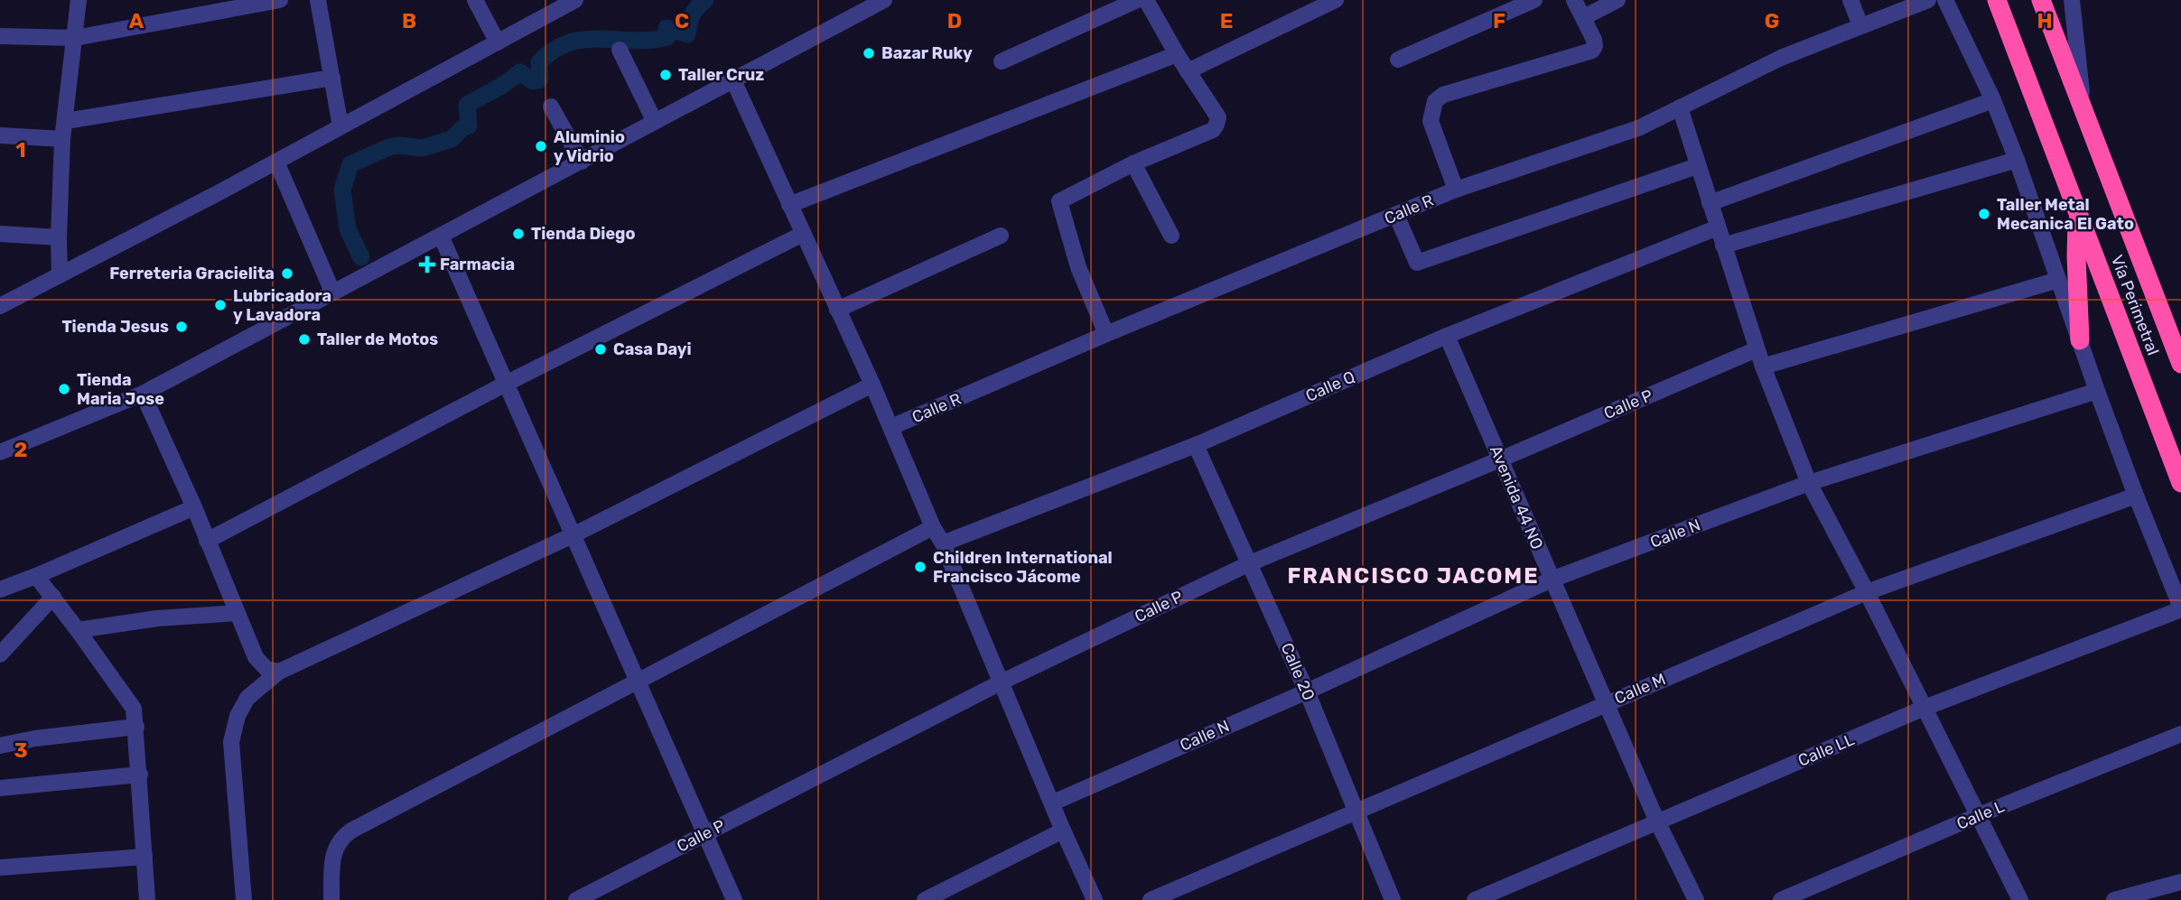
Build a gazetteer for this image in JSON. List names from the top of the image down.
{
  "streets": {
    "highway": ["Vía Perimetral"],
    "street": [
      "Calle R",
      "Calle Q",
      "Calle P",
      "Avenida 44 NO",
      "Calle N",
      "Calle 20",
      "Calle M",
      "Calle LL",
      "Calle L"
    ]
  },
  "crossings": [
    ["Calle Q", "Avenida 44 NO"],
    ["Calle Q", "Calle 20"],
    ["Calle P", "Avenida 44 NO"],
    ["Calle P", "Calle 20"],
    ["Avenida 44 NO", "Calle N"],
    ["Avenida 44 NO", "Calle M"],
    ["Avenida 44 NO", "Calle LL"],
    ["Calle N", "Calle 20"],
    ["Calle 20", "Calle M"]
  ],
  "districts": ["FRANCISCO JACOME"],
  "places": {
    "other": [
      "Bazar Ruky",
      "Taller Cruz",
      "Aluminio y Vidrio",
      "Taller Metal Mecanica El Gato",
      "Tienda Diego",
      "Ferreteria Gracielita",
      "Lubricadora y Lavadora",
      "Tienda Jesus",
      "Taller de Motos",
      "Casa Dayi",
      "Tienda Maria Jose",
      "Children International Francisco Jácome"
    ],
    "health": ["Farmacia"]
  },
  "grid": {
    "columns": [
      "A",
      "B",
      "C",
      "D",
      "E",
      "F",
      "G",
      "H"
    ],
    "rows": ["1", "2", "3"]
  }
}
